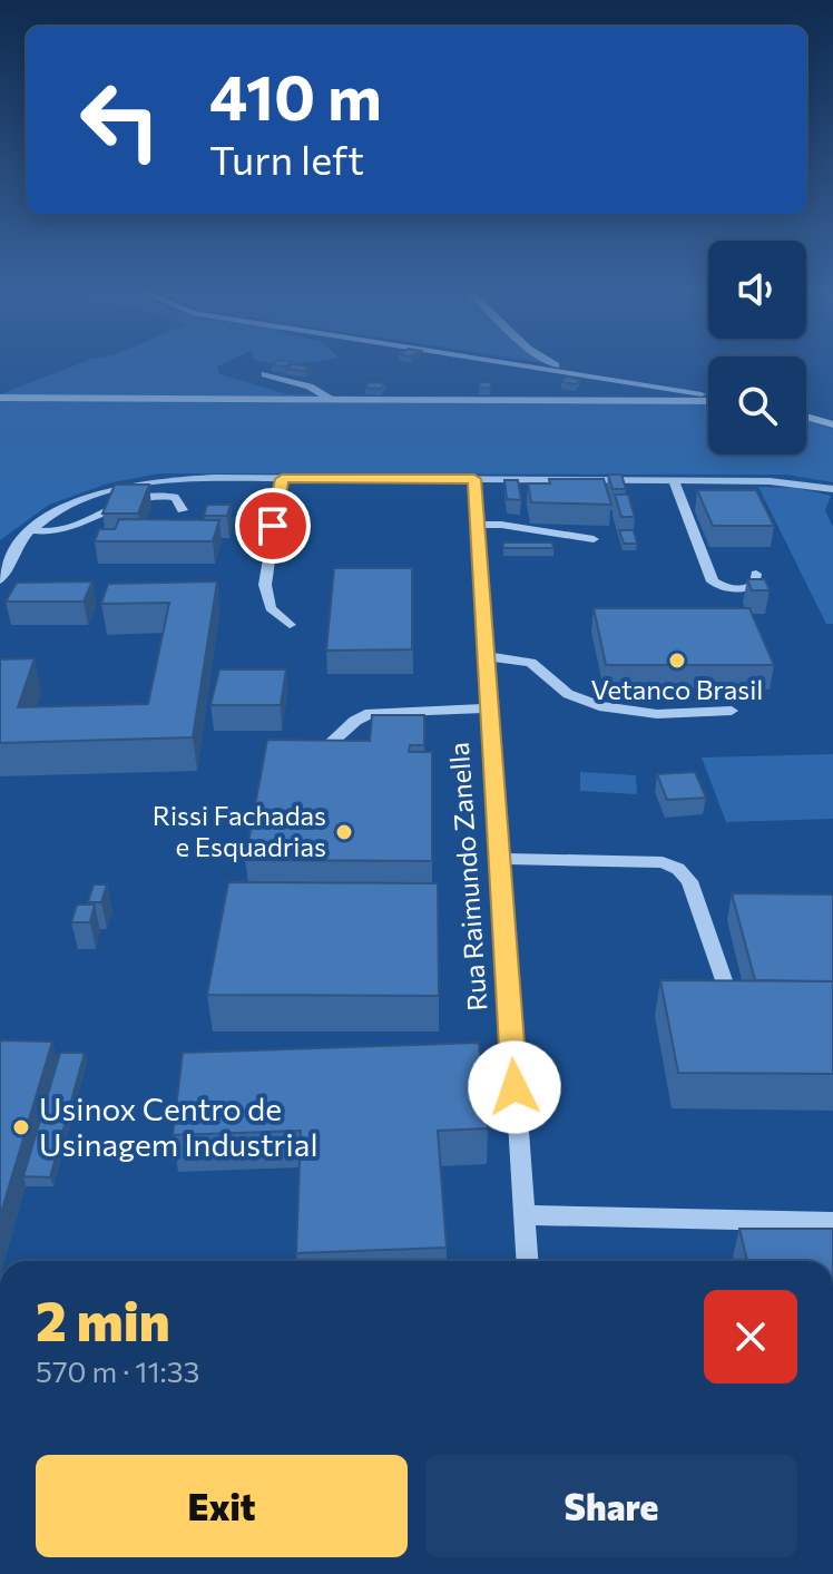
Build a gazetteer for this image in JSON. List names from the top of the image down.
{
  "streets": {
    "street": ["Rua Raimundo Zanella"]
  },
  "places": ["Vetanco Brasil", "Rissi Fachadas e Esquadrias", "Usinox Centro de Usinagem Industrial"],
  "page": {
    "turn": ["410 m", "Turn left"],
    "heading": ["2 min", "570 m · 11:33"],
    "buttons": ["Exit", "Share"]
  }
}
